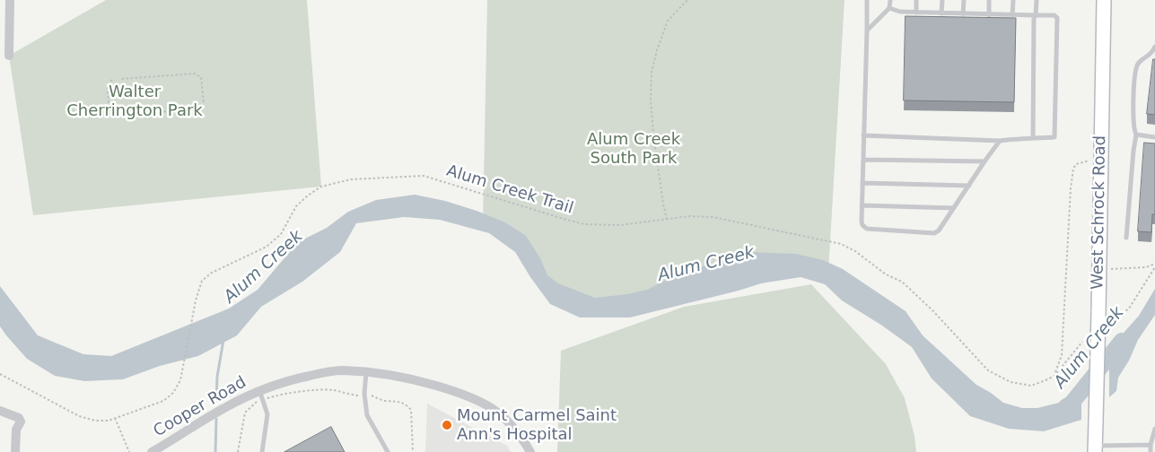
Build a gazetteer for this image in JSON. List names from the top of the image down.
{
  "streets": {
    "main road": ["West Schrock Road"],
    "street": ["Cooper Road"],
    "path": ["Alum Creek Trail"]
  },
  "water": ["Alum Creek"],
  "parks": ["Walter Cherrington Park", "Alum Creek South Park"],
  "places": ["Mount Carmel Saint Ann's Hospital"]
}
